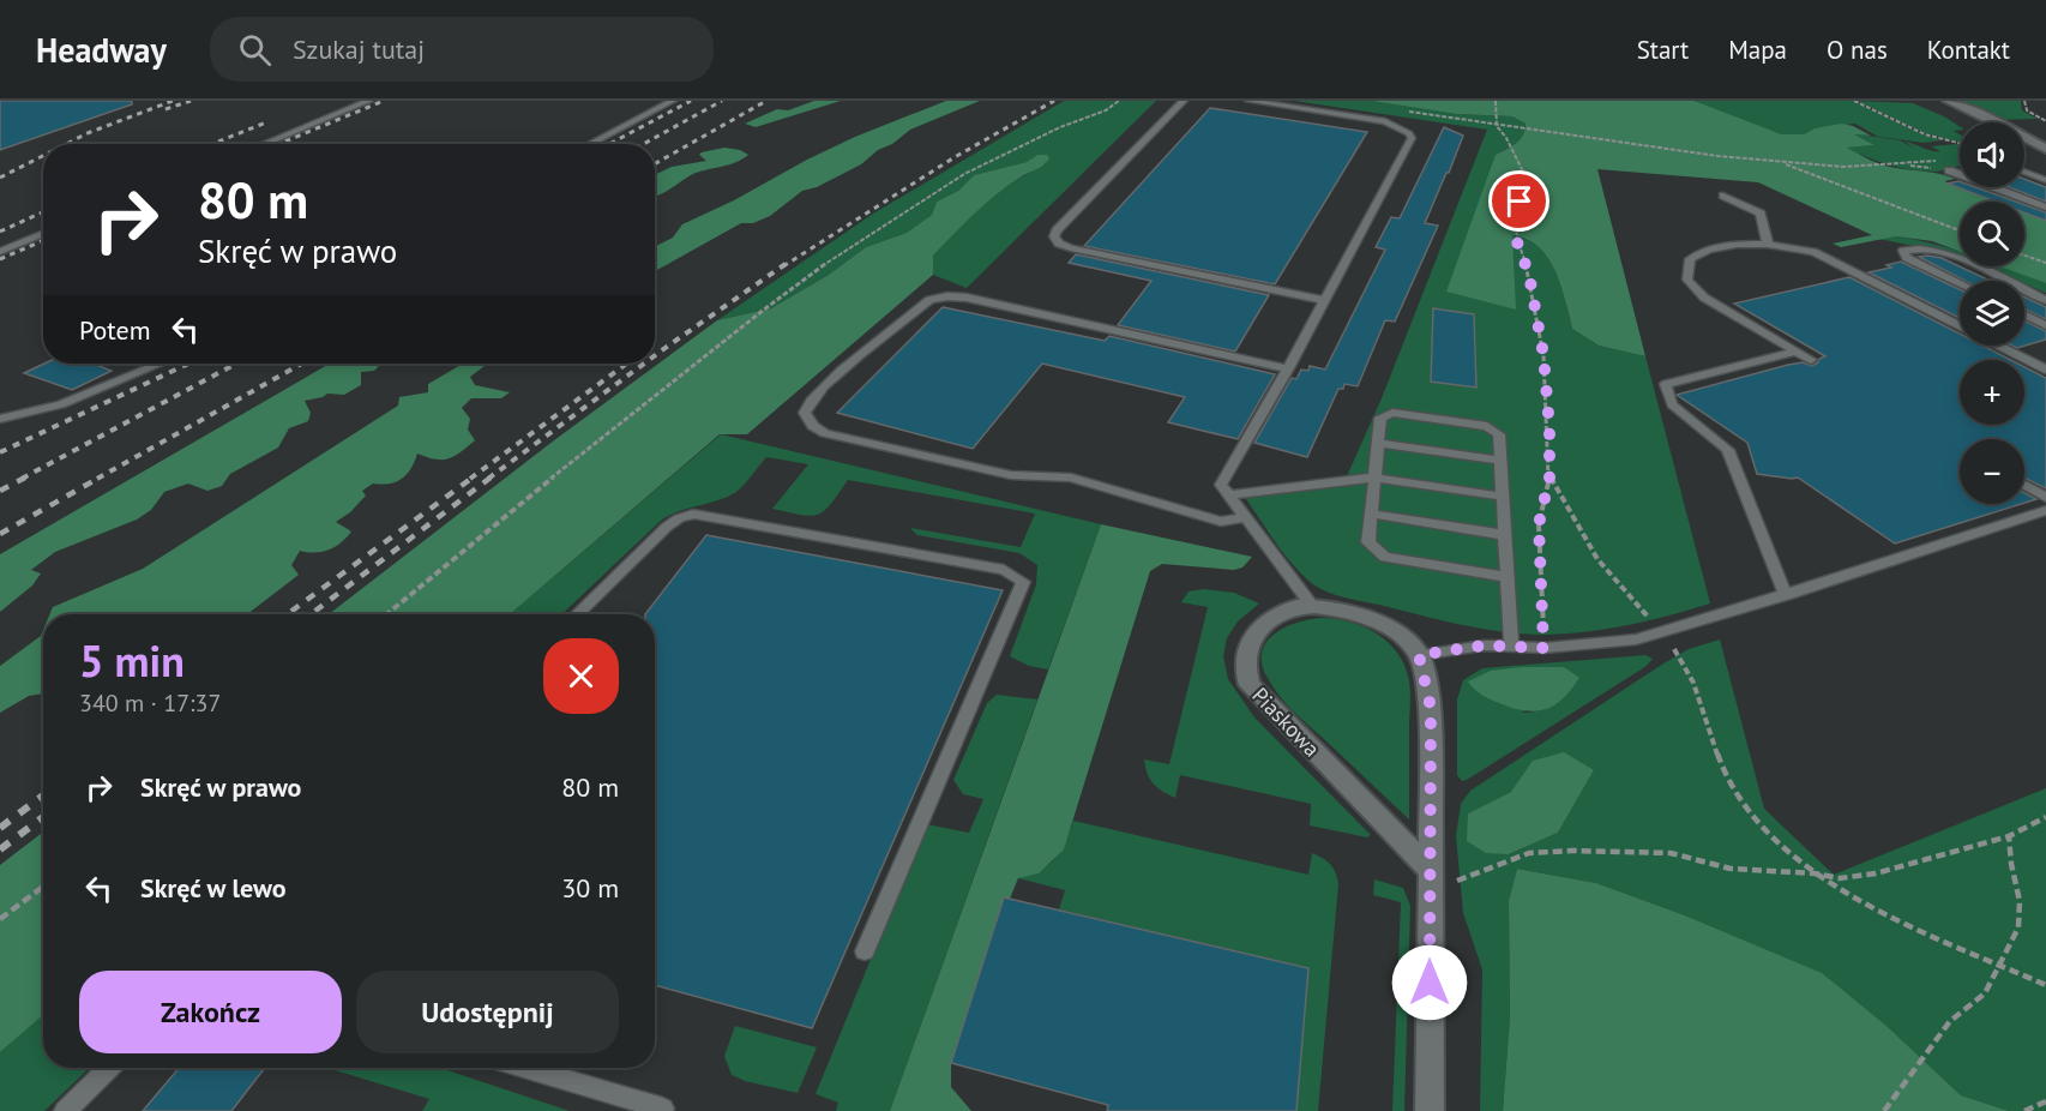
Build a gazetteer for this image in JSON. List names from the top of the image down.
{
  "streets": {
    "street": ["Piaskowa"]
  },
  "page": {
    "header": "Headway",
    "search": "Szukaj tutaj",
    "nav": [
      "Start",
      "Mapa",
      "O nas",
      "Kontakt"
    ],
    "map_buttons": ["+", "−"],
    "turn": ["80 m", "Skręć w prawo"],
    "then": "Potem",
    "heading": ["5 min", "340 m · 17:37"],
    "list": [
      {
        "name": "Skręć w prawo",
        "value": "80 m"
      },
      {
        "name": "Skręć w lewo",
        "value": "30 m"
      }
    ],
    "buttons": ["Zakończ", "Udostępnij"]
  }
}
